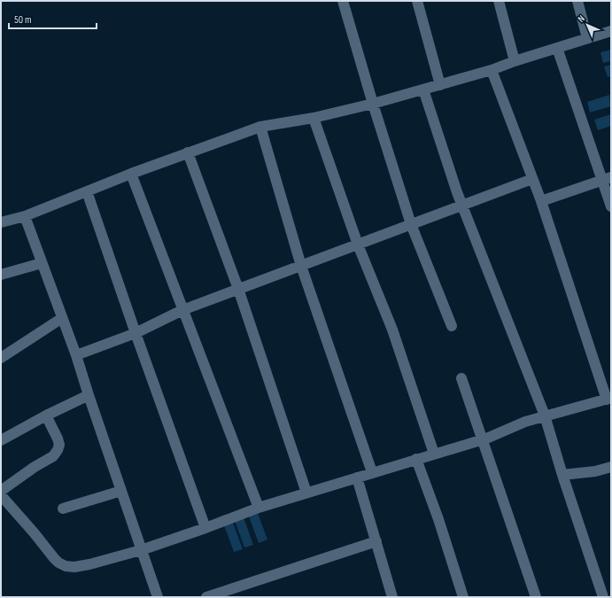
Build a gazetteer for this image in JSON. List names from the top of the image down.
{
  "scale_bar": "50 m",
  "north": "top left"
}
